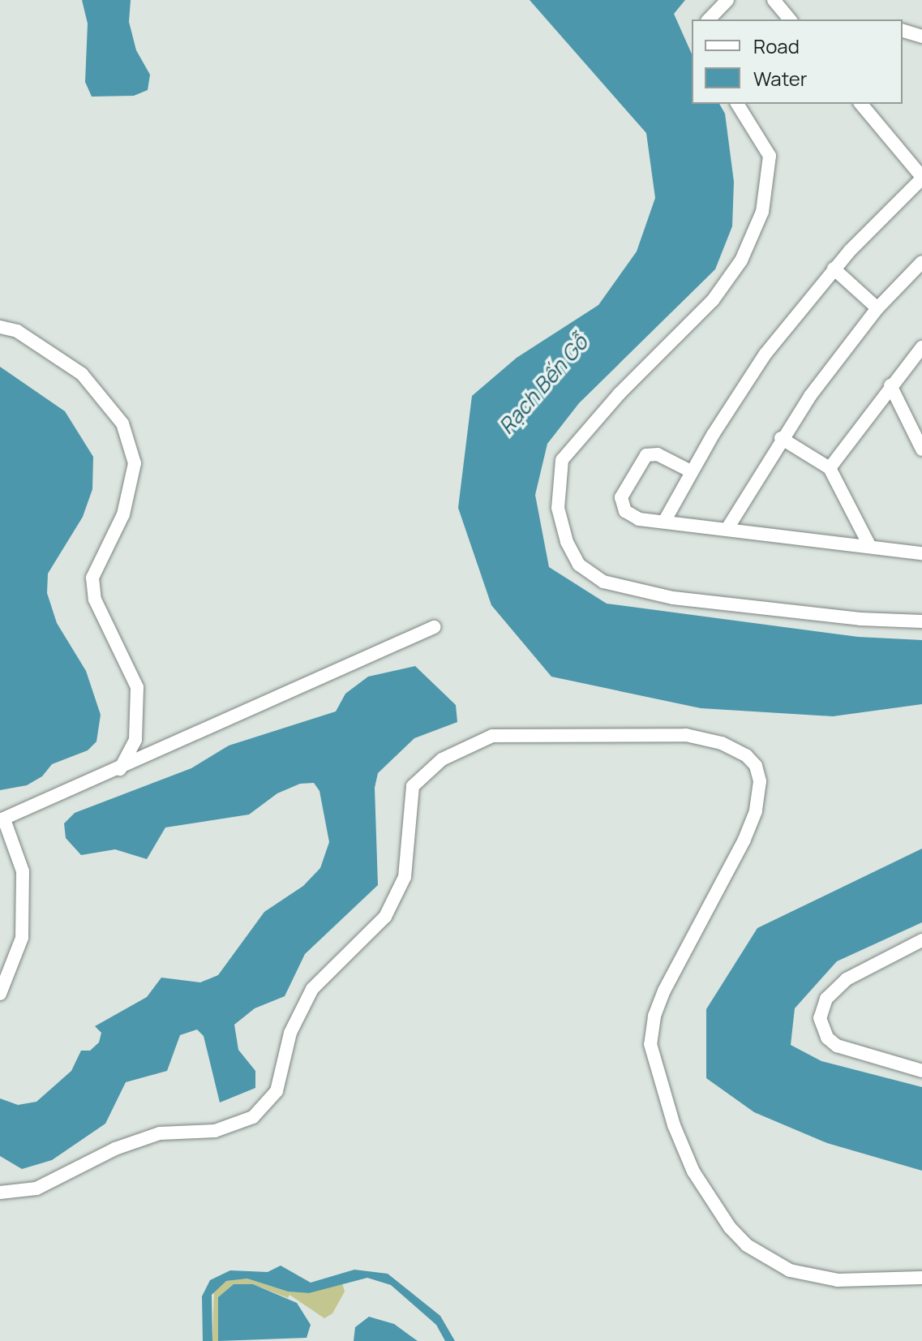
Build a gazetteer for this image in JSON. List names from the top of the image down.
{
  "water": ["Rạch Bến Gỗ"],
  "legend": ["Road", "Water"]
}
